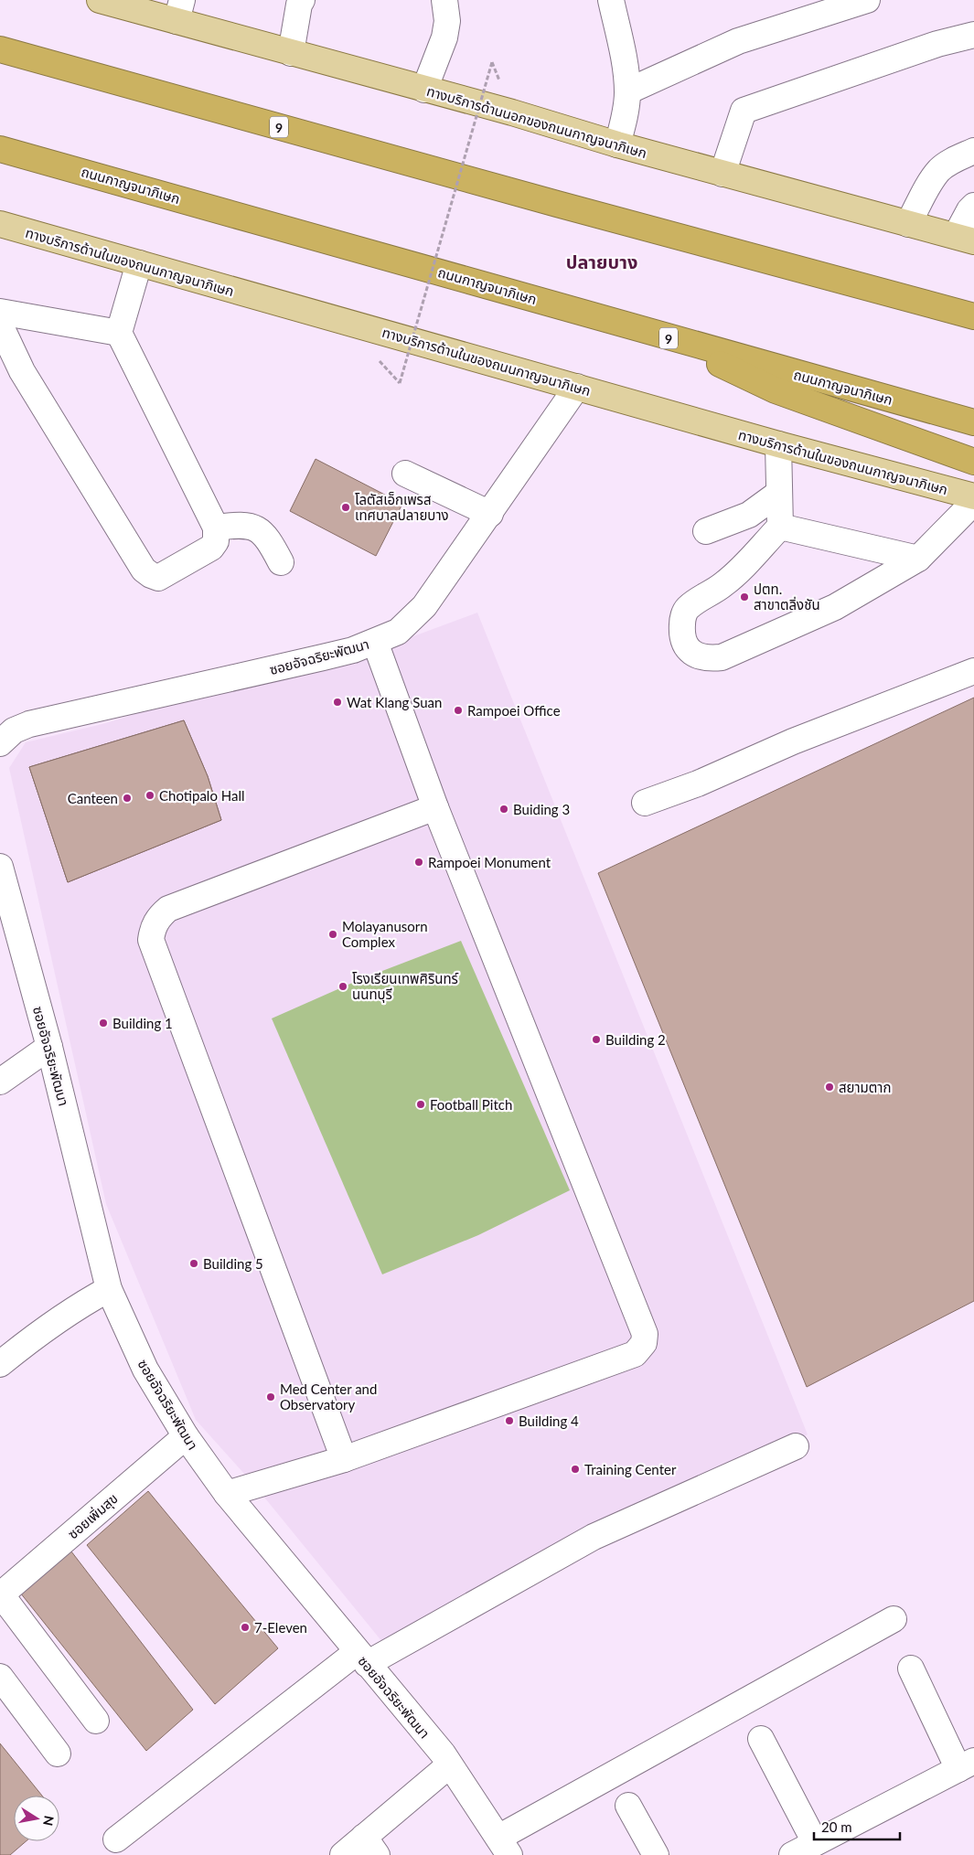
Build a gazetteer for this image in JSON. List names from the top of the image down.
{
  "streets": {
    "highway": ["9", "ถนนกาญจนาภิเษก"],
    "main road": ["ทางบริการด้านนอกของถนนกาญจนาภิเษก", "ทางบริการด้านในของถนนกาญจนาภิเษก"],
    "street": ["ซอยอัจฉริยะพัฒนา", "ซอยเพิ่มสุข"]
  },
  "crossings": [
    ["ทางบริการด้านในของถนนกาญจนาภิเษก", "ซอยอัจฉริยะพัฒนา"],
    ["ซอยอัจฉริยะพัฒนา", "ซอยเพิ่มสุข"]
  ],
  "districts": ["ปลายบาง"],
  "places": [
    "โลตัสเอ็กเพรส เทศบาลปลายบาง",
    "ปตท. สาขาตลิ่งชัน",
    "Wat Klang Suan",
    "Rampoei Office",
    "Chotipalo Hall",
    "Canteen",
    "Buiding 3",
    "Rampoei Monument",
    "Molayanusorn Complex",
    "โรงเรียนเทพศิรินทร์ นนทบุรี",
    "Building 1",
    "Building 2",
    "สยามตาก",
    "Football Pitch",
    "Building 5",
    "Med Center and Observatory",
    "Building 4",
    "Training Center",
    "7-Eleven"
  ],
  "scale_bar": "20 m",
  "north": "right"
}
